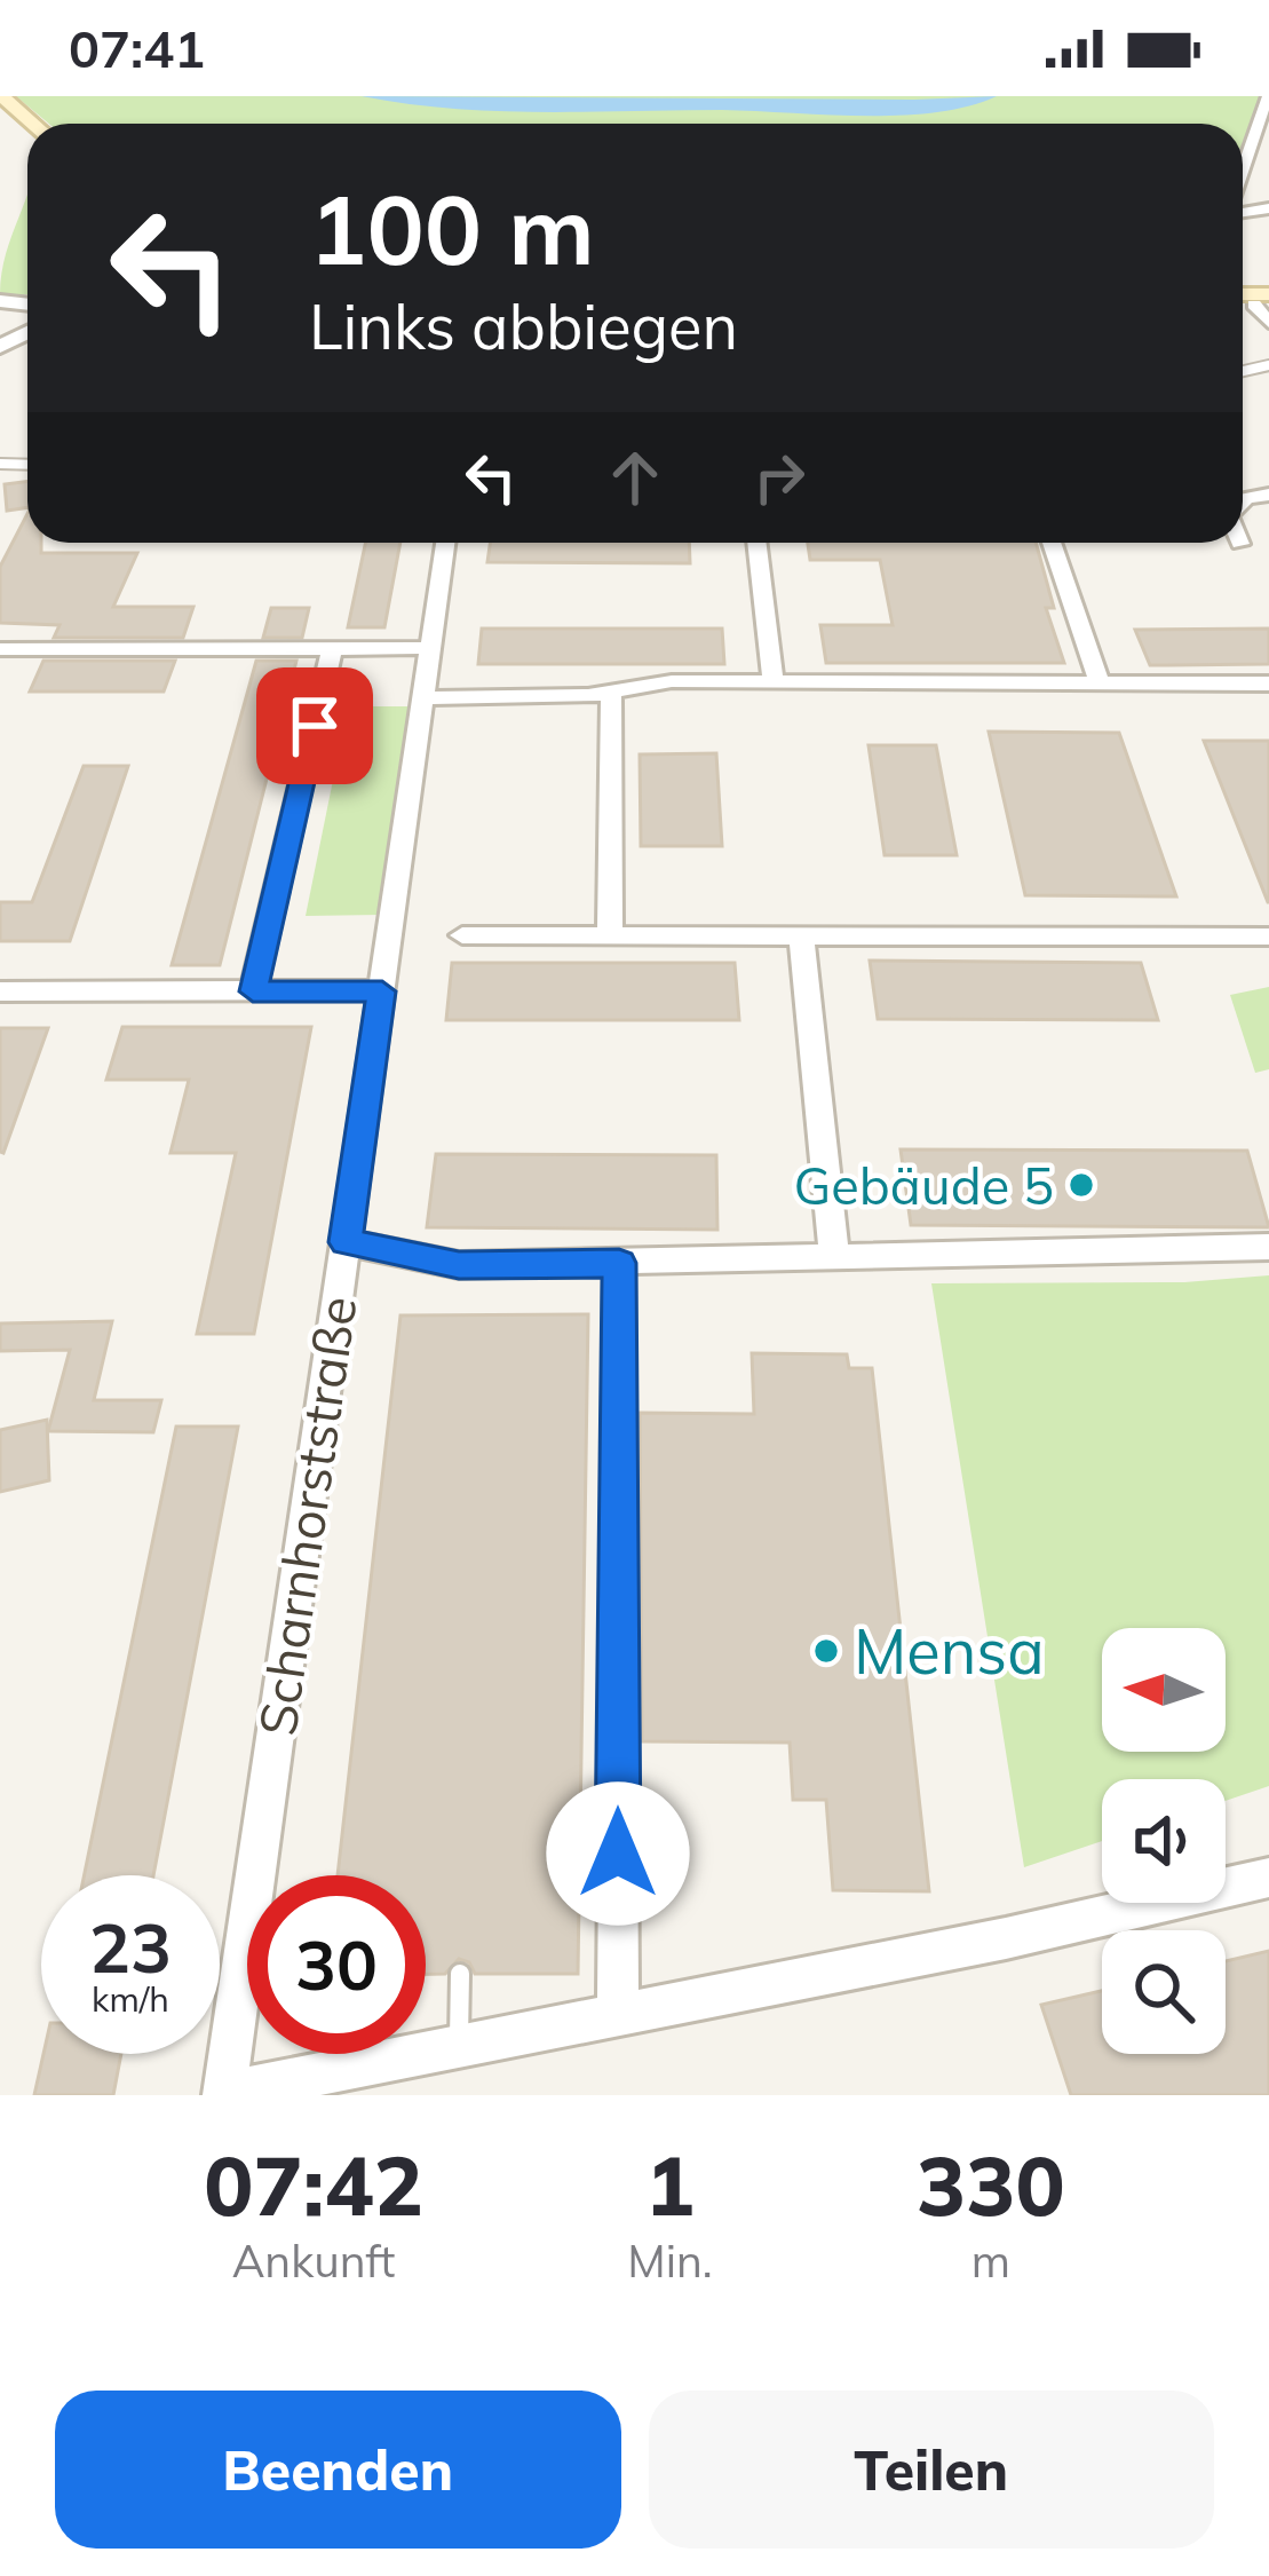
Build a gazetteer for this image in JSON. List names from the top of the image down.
{
  "streets": {
    "street": ["Scharnhorststraße"]
  },
  "places": ["Gebäude 5", "Mensa"],
  "north": "left",
  "page": {
    "status": "07:41",
    "turn": ["100 m", "Links abbiegen"],
    "speed": "23 km/h",
    "limit": "30",
    "eta": [
      "07:42",
      "Ankunft",
      "1",
      "Min.",
      "330",
      "m"
    ],
    "buttons": ["Beenden", "Teilen"]
  }
}
